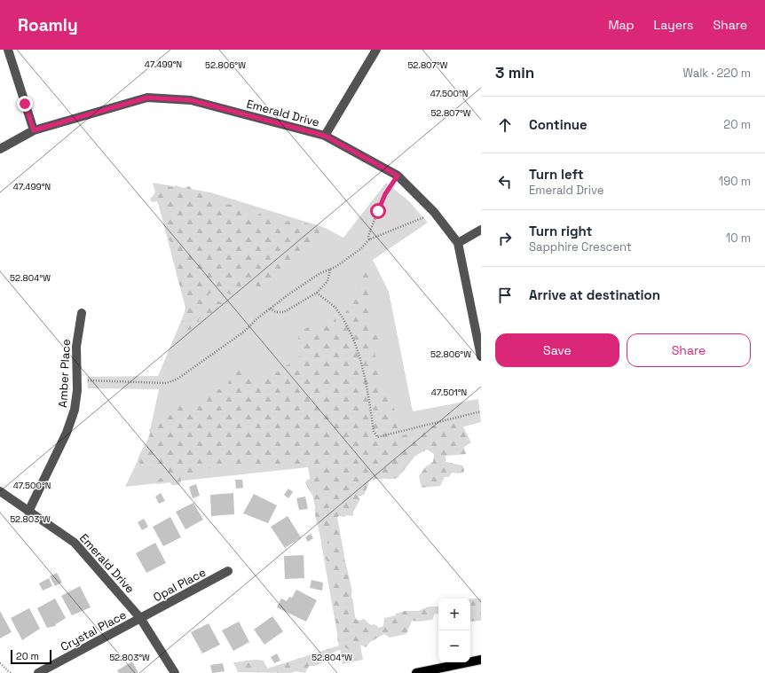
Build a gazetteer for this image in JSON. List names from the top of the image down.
{
  "streets": {
    "street": [
      "Emerald Drive",
      "Amber Place",
      "Opal Place",
      "Crystal Place"
    ]
  },
  "crossings": [
    ["Emerald Drive", "Amber Place"],
    ["Emerald Drive", "Opal Place"],
    ["Emerald Drive", "Crystal Place"],
    ["Opal Place", "Crystal Place"]
  ],
  "scale_bar": "20 m",
  "page": {
    "header": "Roamly",
    "nav": ["Map", "Layers", "Share"],
    "heading": ["3 min", "Walk · 220 m"],
    "list": [
      ["Continue", "20 m"],
      ["Turn left", "Emerald Drive", "190 m"],
      ["Turn right", "Sapphire Crescent", "10 m"],
      "Arrive at destination"
    ],
    "buttons": ["Save", "Share"],
    "map_buttons": ["+", "−"],
    "scale": "20 m"
  },
  "coordinates": [
    "47.499°N",
    "52.806°W",
    "52.807°W",
    "47.500°N",
    "52.804°W",
    "47.501°N",
    "52.803°W"
  ]
}
